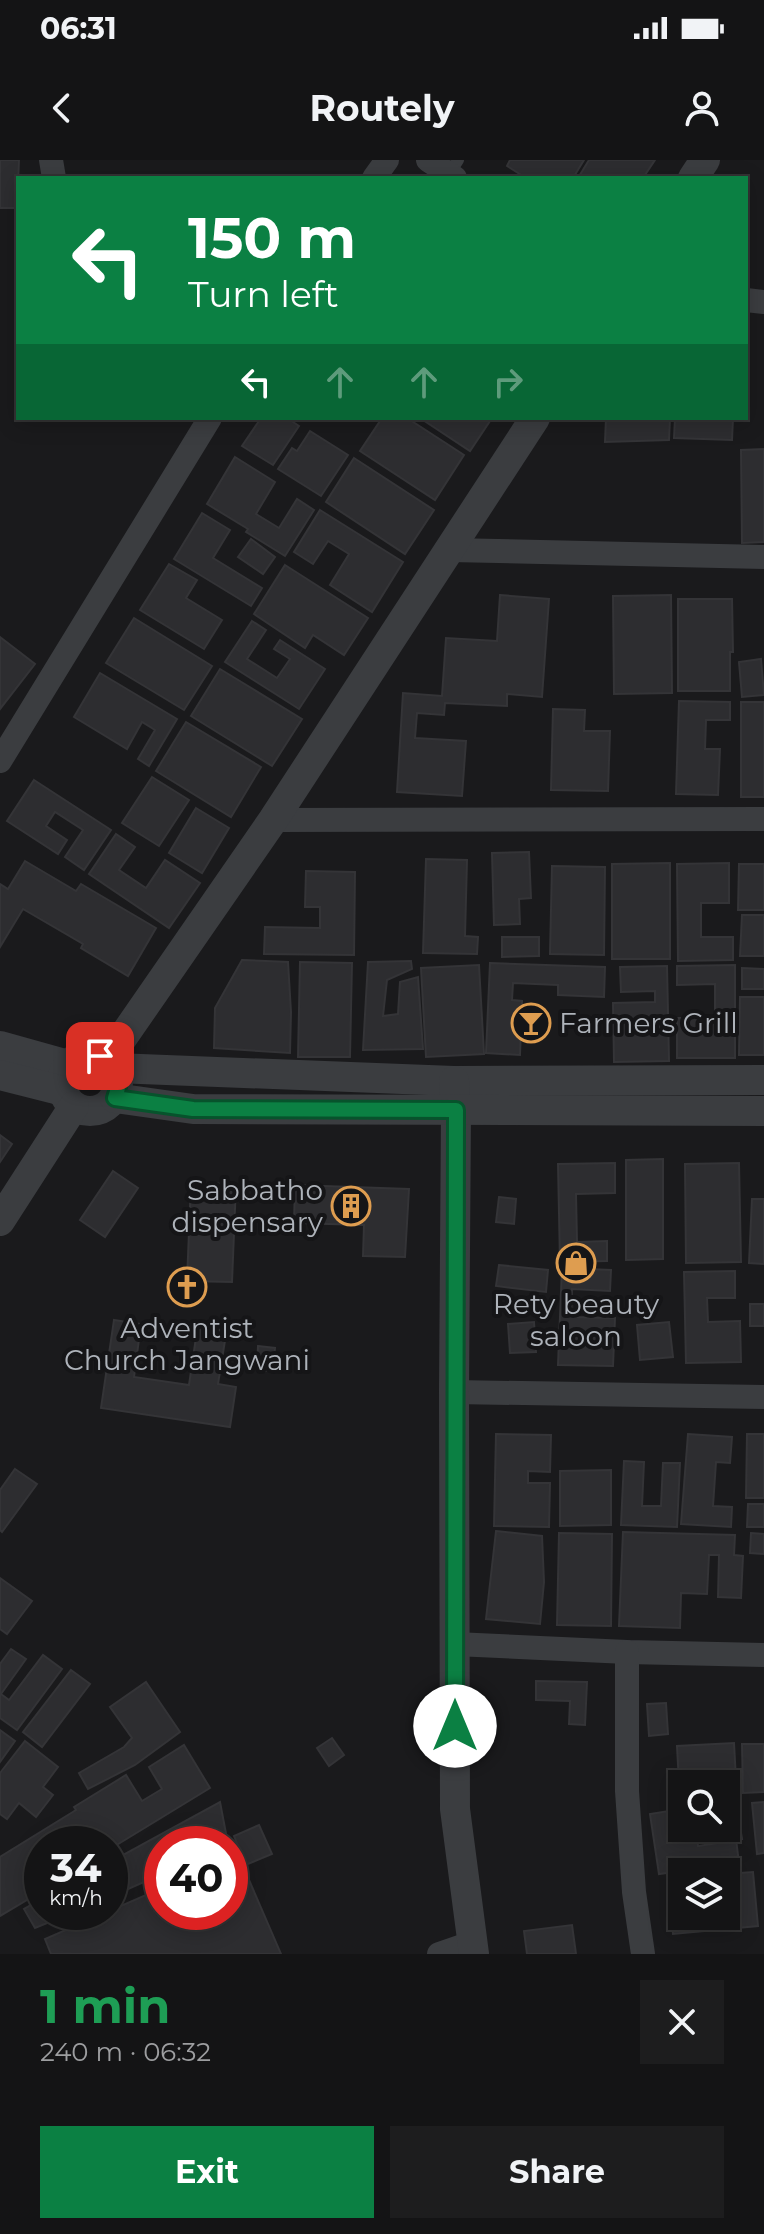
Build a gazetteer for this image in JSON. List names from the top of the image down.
{
  "places": {
    "bar": ["Farmers Grill"],
    "building": ["Sabbatho dispensary"],
    "shop": ["Rety beauty saloon"],
    "church": ["Adventist Church Jangwani"]
  },
  "page": {
    "status": "06:31",
    "header": "Routely",
    "turn": ["150 m", "Turn left"],
    "speed": "34 km/h",
    "limit": "40",
    "heading": ["1 min", "240 m · 06:32"],
    "buttons": ["Exit", "Share"]
  }
}
